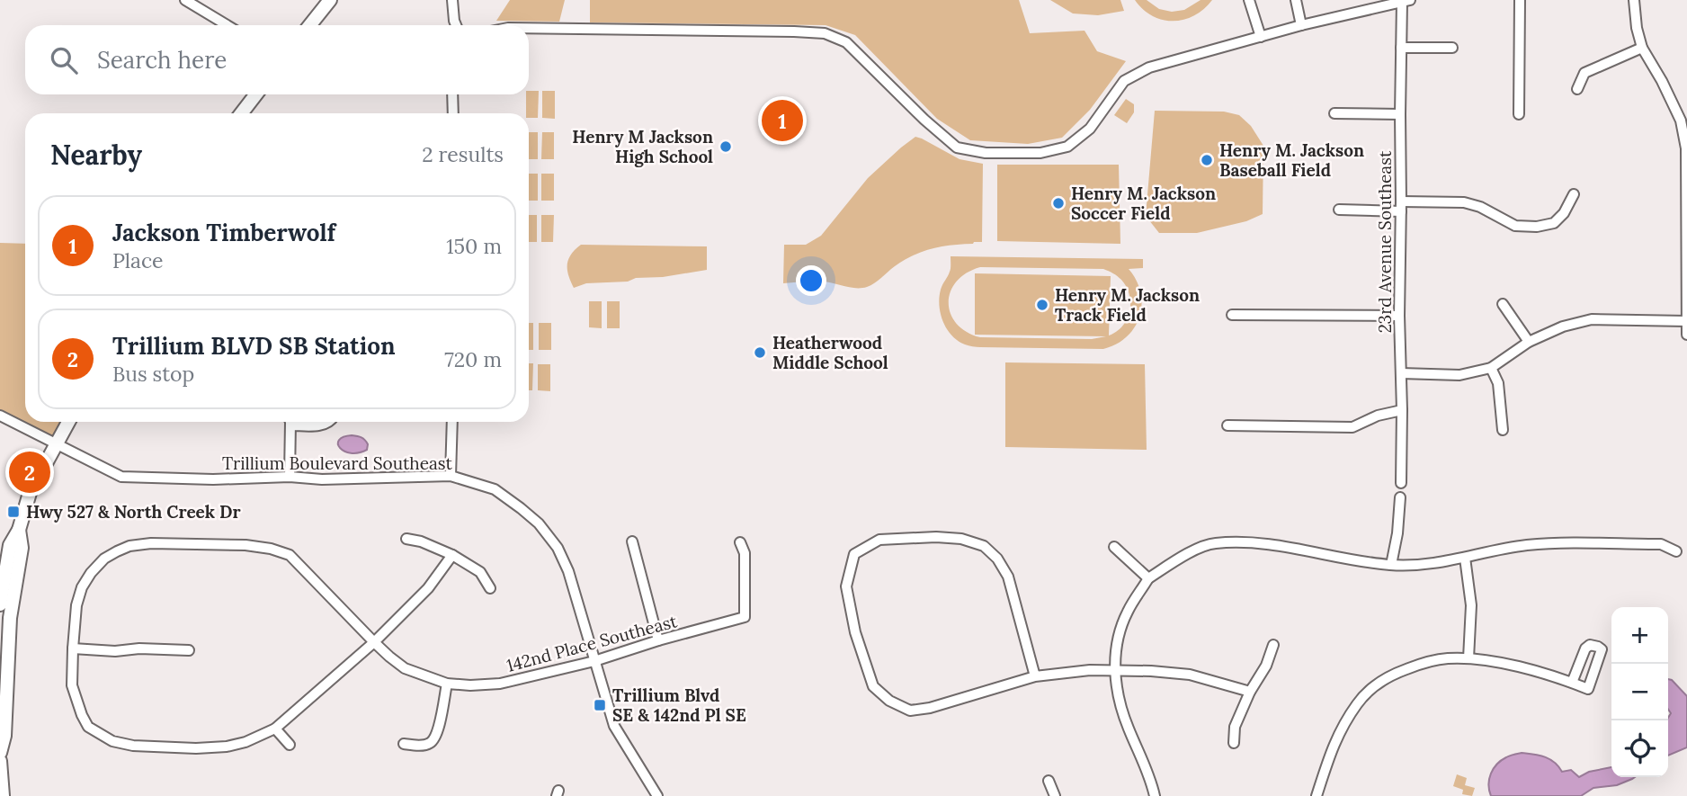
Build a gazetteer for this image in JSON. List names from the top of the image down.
{
  "streets": {
    "street": ["23rd Avenue Southeast", "Trillium Boulevard Southeast", "142nd Place Southeast"]
  },
  "crossings": [
    ["Trillium Boulevard Southeast", "142nd Place Southeast"]
  ],
  "places": {
    "other": [
      "Henry M Jackson High School",
      "Henry M. Jackson Baseball Field",
      "Henry M. Jackson Soccer Field",
      "Henry M. Jackson Track Field",
      "Heatherwood Middle School"
    ],
    "transit": ["Hwy 527 & North Creek Dr", "Trillium Blvd SE & 142nd Pl SE"]
  },
  "page": {
    "search": "Search here",
    "pins": ["1", "2"],
    "heading": ["Nearby", "2 results"],
    "list": [
      {
        "mark": "1",
        "name": "Jackson Timberwolf",
        "note": "Place",
        "value": "150 m"
      },
      {
        "mark": "2",
        "name": "Trillium BLVD SB Station",
        "note": "Bus stop",
        "value": "720 m"
      }
    ],
    "map_buttons": ["+", "−"]
  }
}
